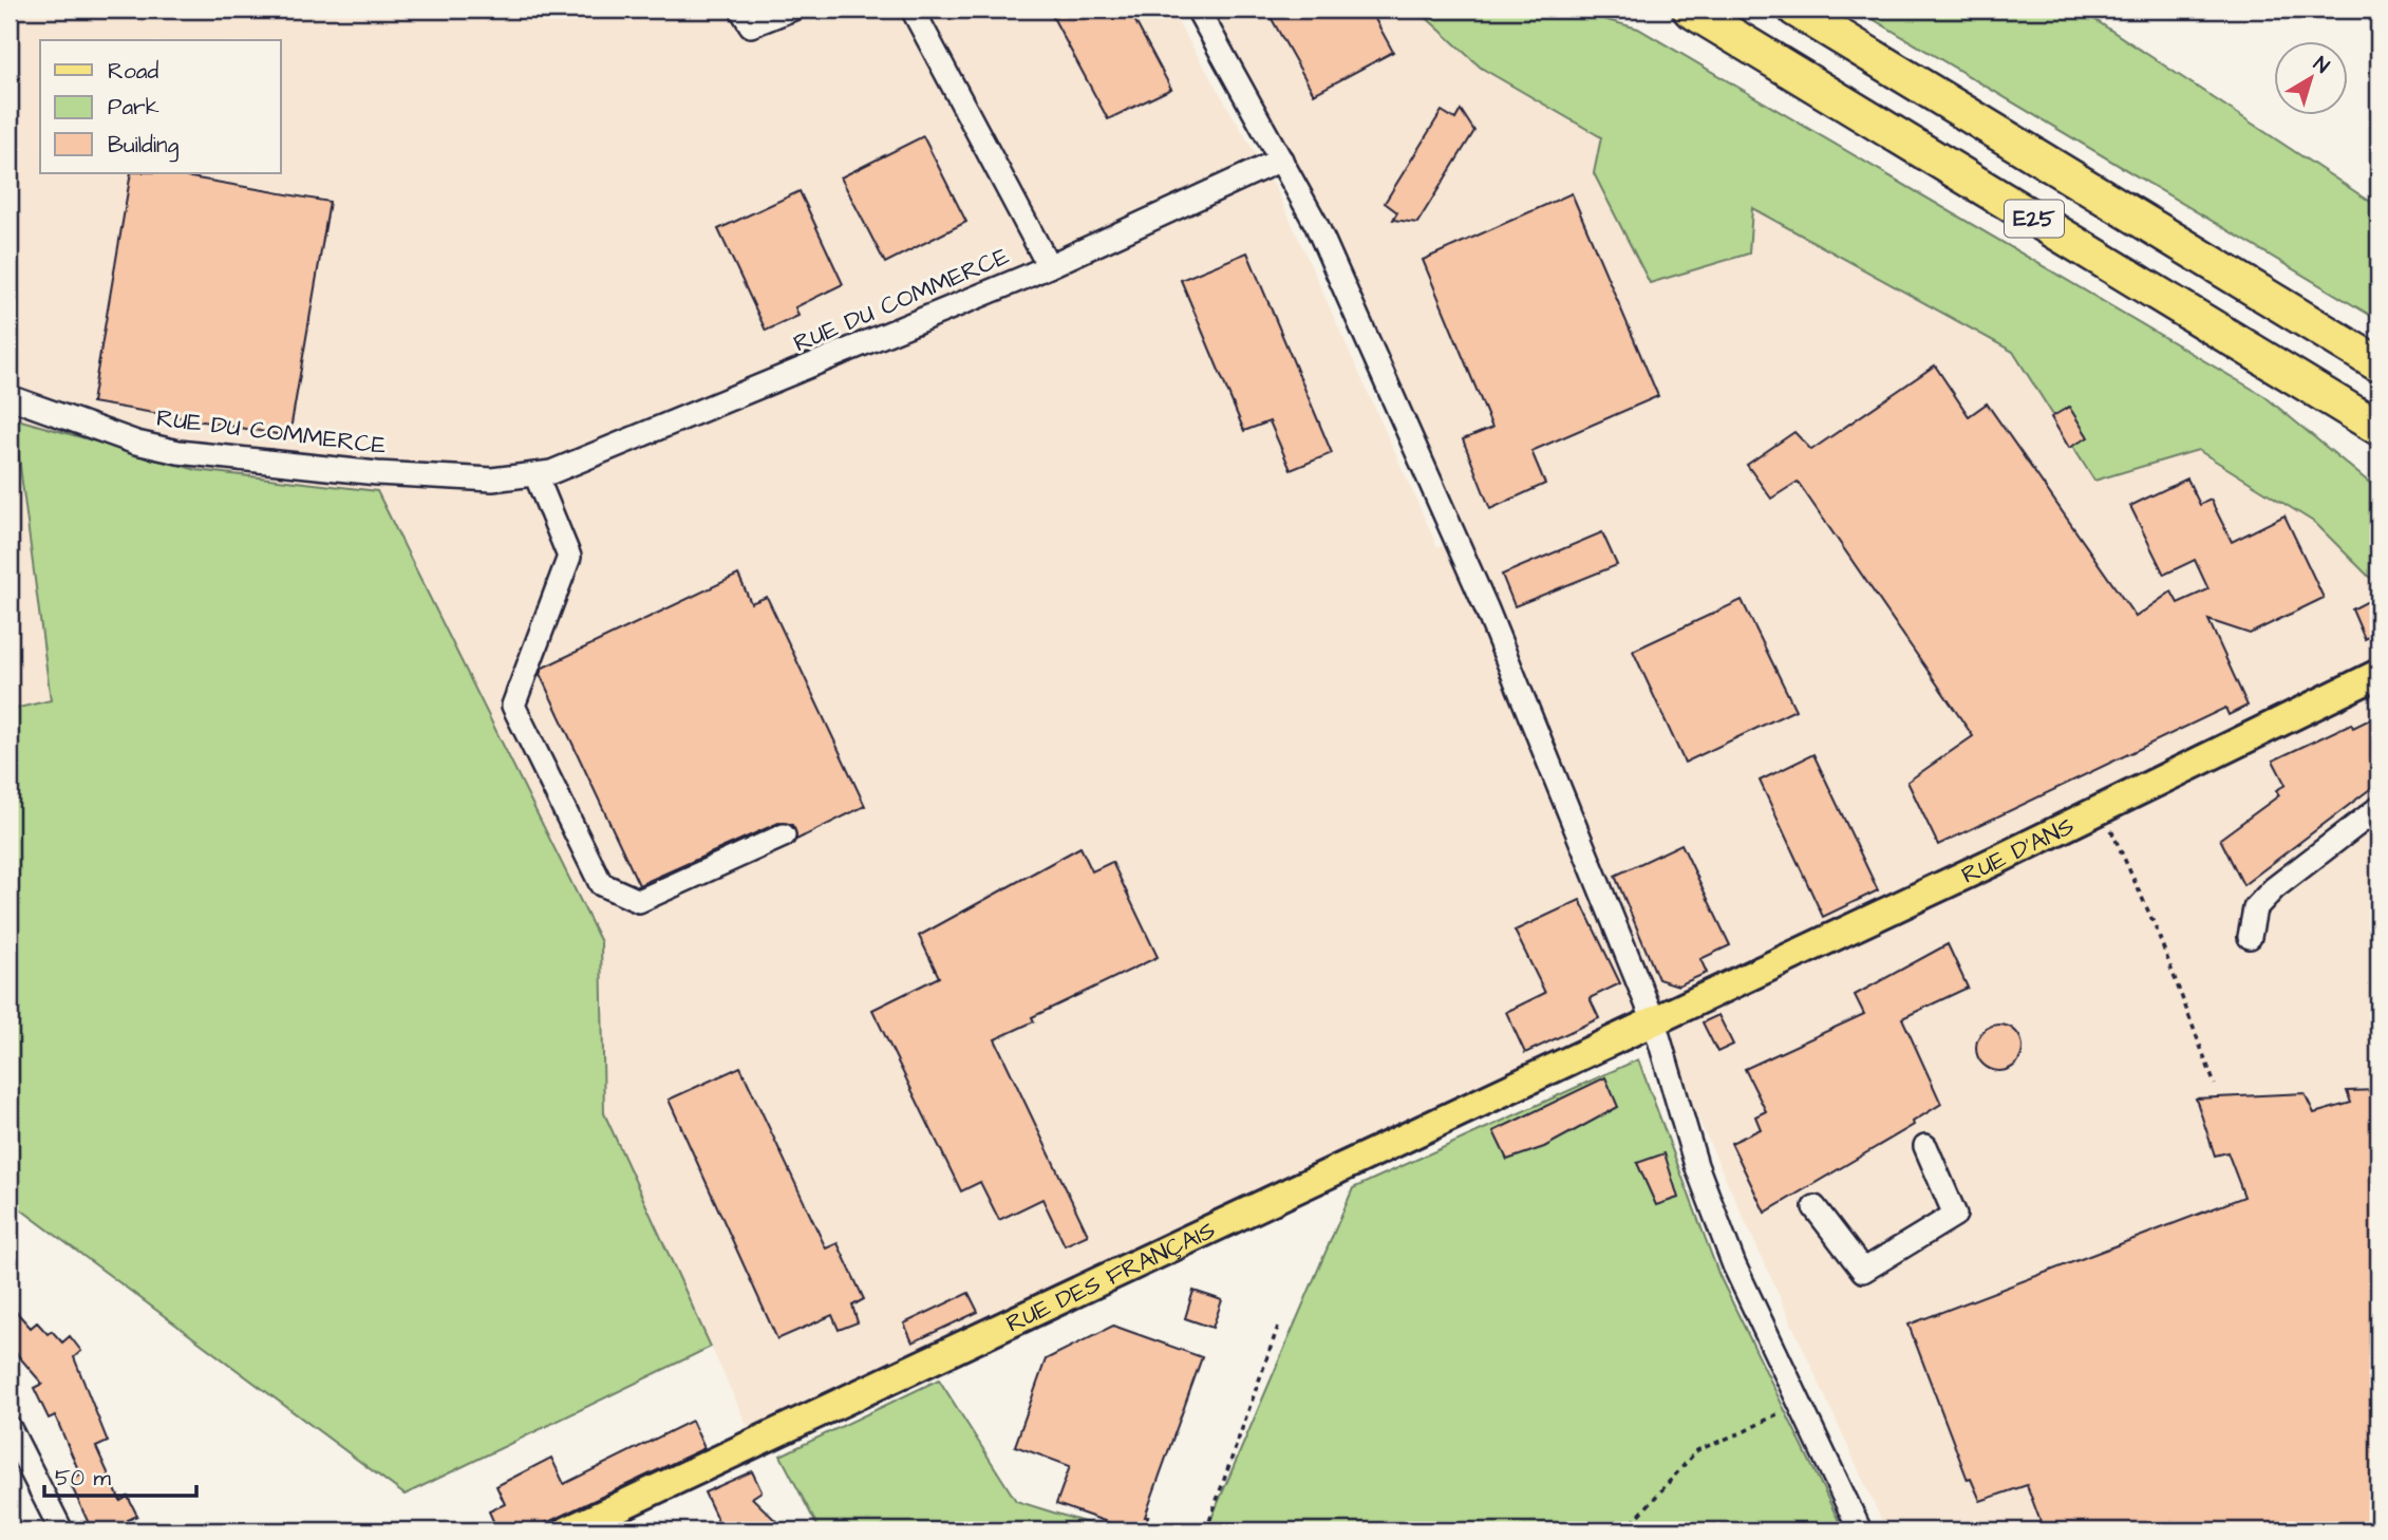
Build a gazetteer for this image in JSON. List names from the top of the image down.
{
  "streets": {
    "highway": ["E25"],
    "main road": ["RUE D'ANS", "RUE DES FRANÇAIS"],
    "street": ["RUE DU COMMERCE"]
  },
  "crossings": [
    ["RUE D'ANS", "RUE DES FRANÇAIS"]
  ],
  "legend": ["Road", "Park", "Building"],
  "scale_bar": "50 m",
  "north": "top right"
}
